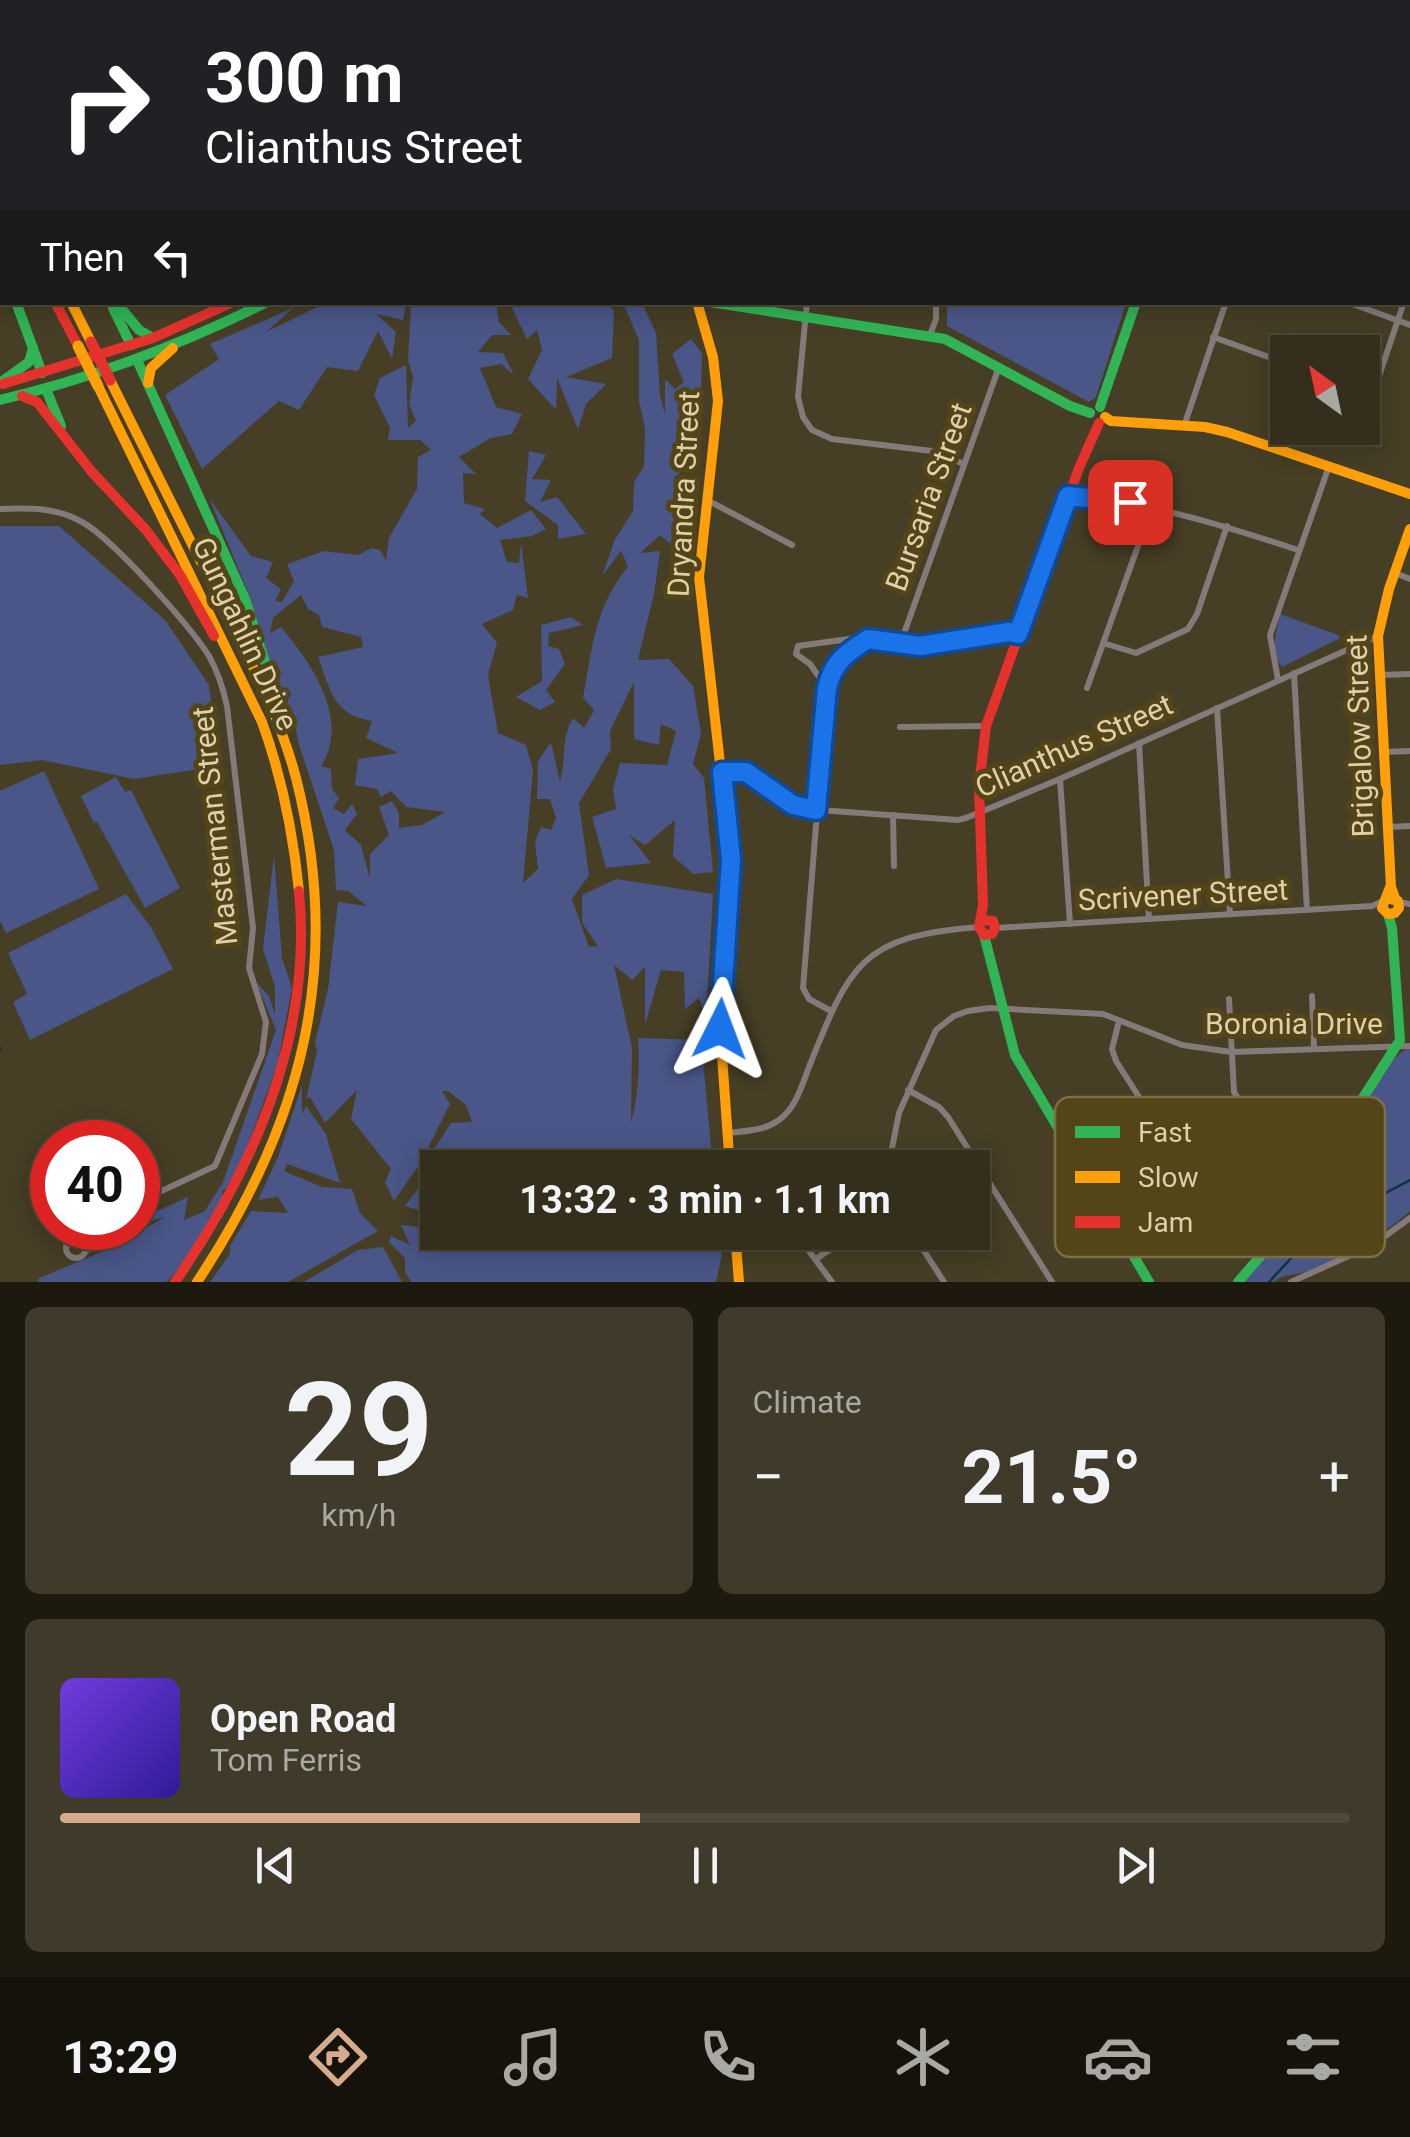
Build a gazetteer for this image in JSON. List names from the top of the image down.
{
  "streets": {
    "main road": ["Dryandra Street", "Gungahlin Drive", "Brigalow Street"],
    "street": [
      "Bursaria Street",
      "Clianthus Street",
      "Masterman Street",
      "Scrivener Street",
      "Boronia Drive"
    ]
  },
  "crossings": [
    ["Dryandra Street", "Clianthus Street"],
    ["Dryandra Street", "Scrivener Street"],
    ["Brigalow Street", "Clianthus Street"],
    ["Brigalow Street", "Scrivener Street"],
    ["Brigalow Street", "Boronia Drive"]
  ],
  "legend": ["Fast", "Slow", "Jam"],
  "north": "top left",
  "page": {
    "turn": ["300 m", "Clianthus Street"],
    "then": "Then",
    "limit": "40",
    "trip": "13:32 · 3 min · 1.1 km",
    "tile": [
      ["29", "km/h"],
      "Climate"
    ],
    "heat": ["−", "21.5°", "+"],
    "song": ["Open Road", "Tom Ferris"],
    "tabs": "13:29"
  }
}
